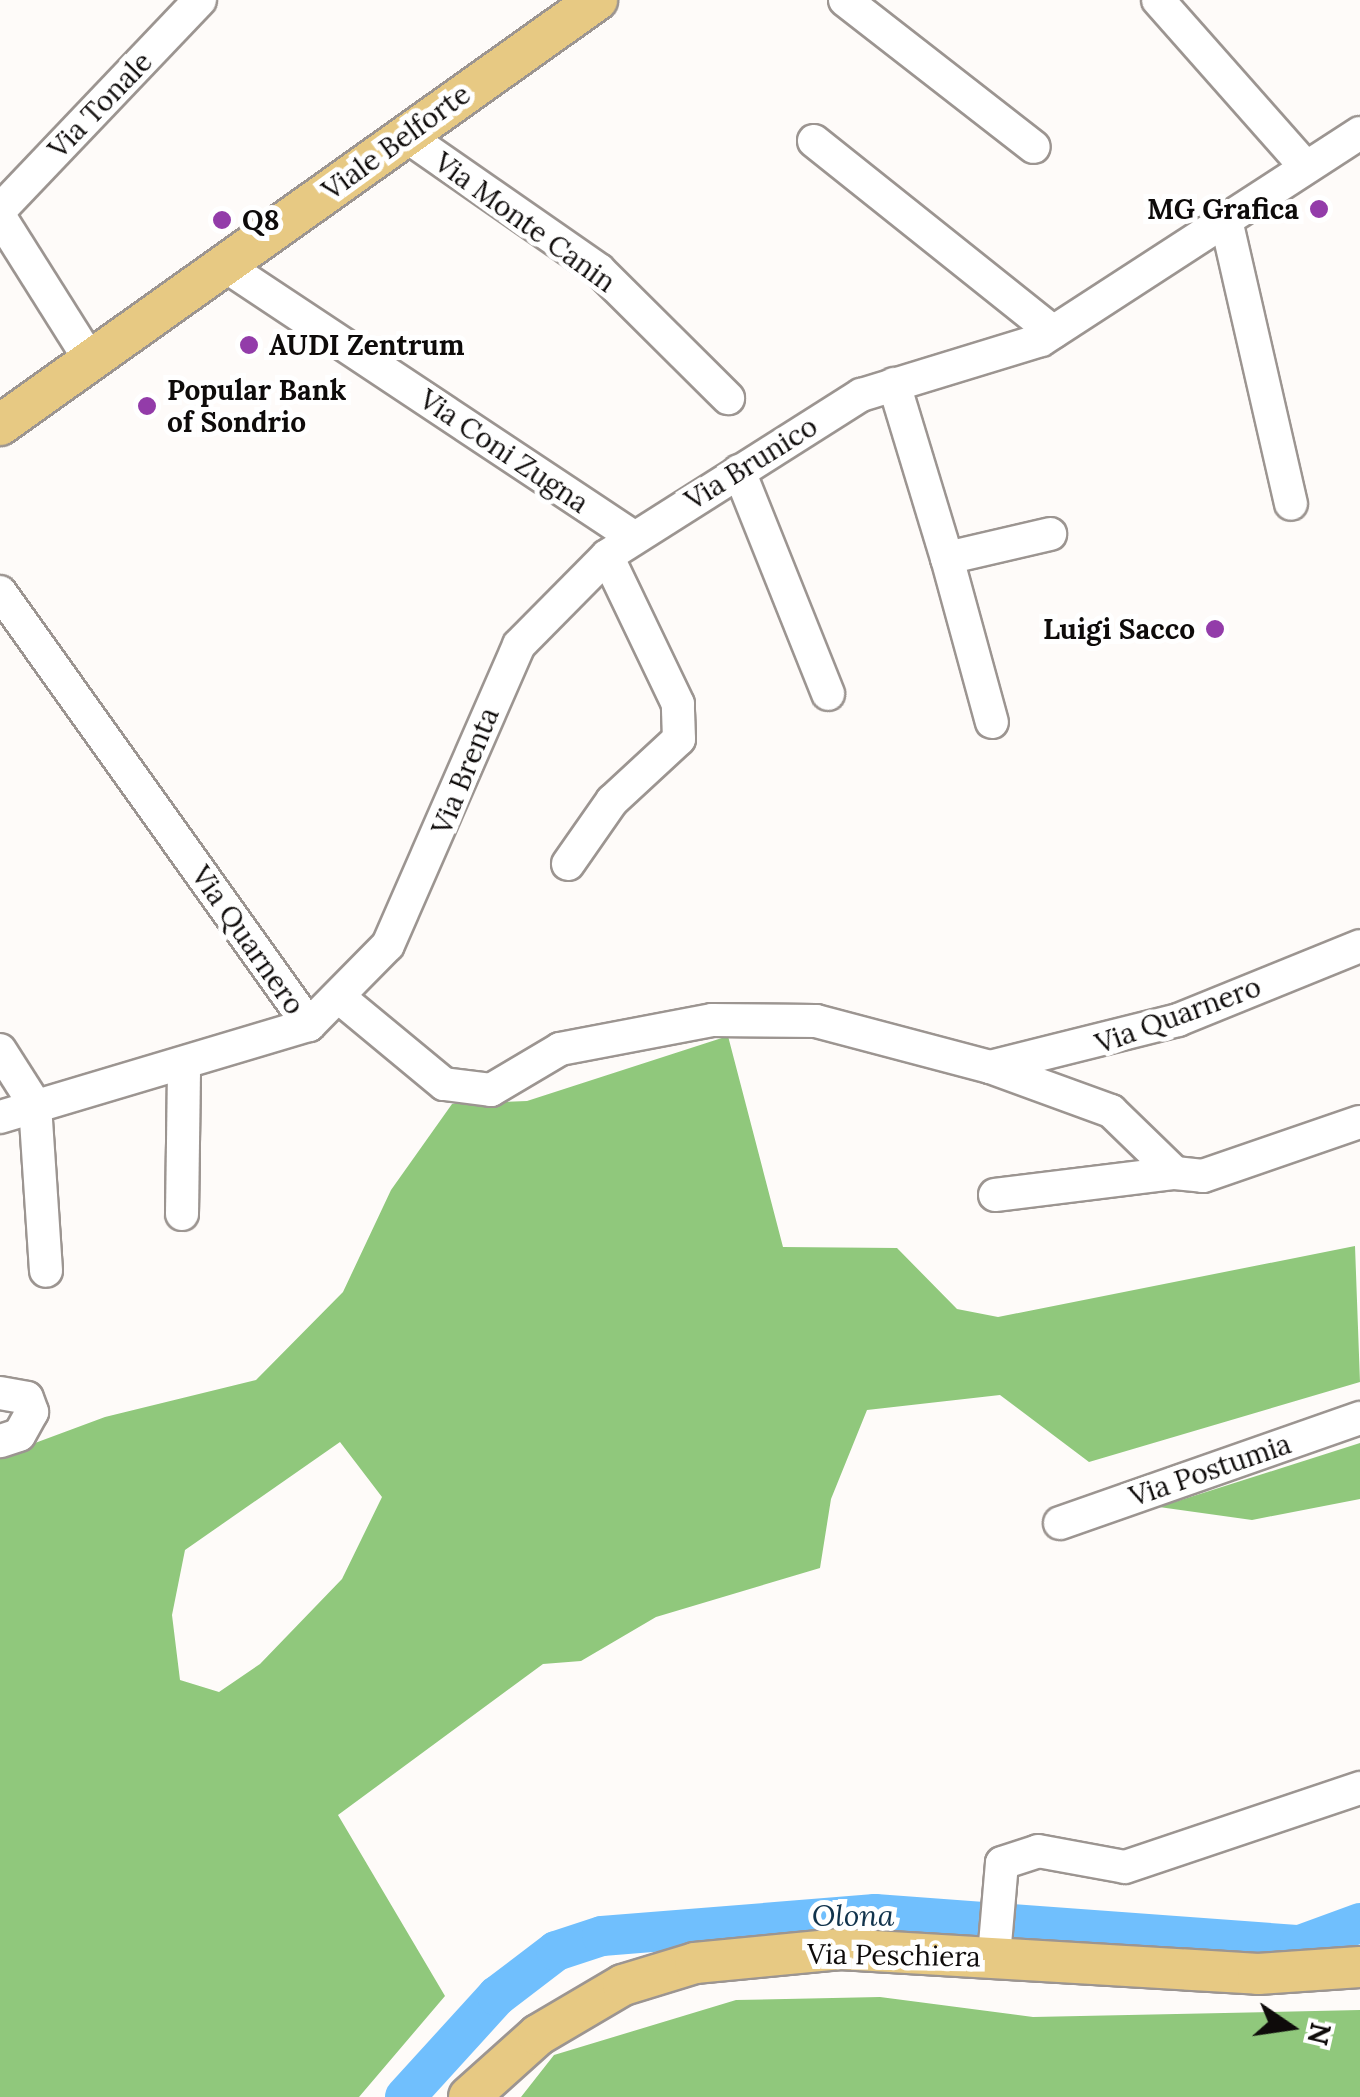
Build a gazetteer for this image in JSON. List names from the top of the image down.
{
  "streets": {
    "main road": ["Viale Belforte", "Via Peschiera"],
    "street": [
      "Via Tonale",
      "Via Monte Canin",
      "Via Coni Zugna",
      "Via Brunico",
      "Via Brenta",
      "Via Quarnero",
      "Via Postumia"
    ]
  },
  "crossings": [
    ["Viale Belforte", "Via Monte Canin"],
    ["Viale Belforte", "Via Coni Zugna"],
    ["Via Coni Zugna", "Via Brunico"],
    ["Via Brunico", "Via Brenta"],
    ["Via Brenta", "Via Quarnero"]
  ],
  "water": ["Olona"],
  "places": [
    "MG Grafica",
    "Q8",
    "AUDI Zentrum",
    "Popular Bank of Sondrio",
    "Luigi Sacco"
  ],
  "north": "right"
}
